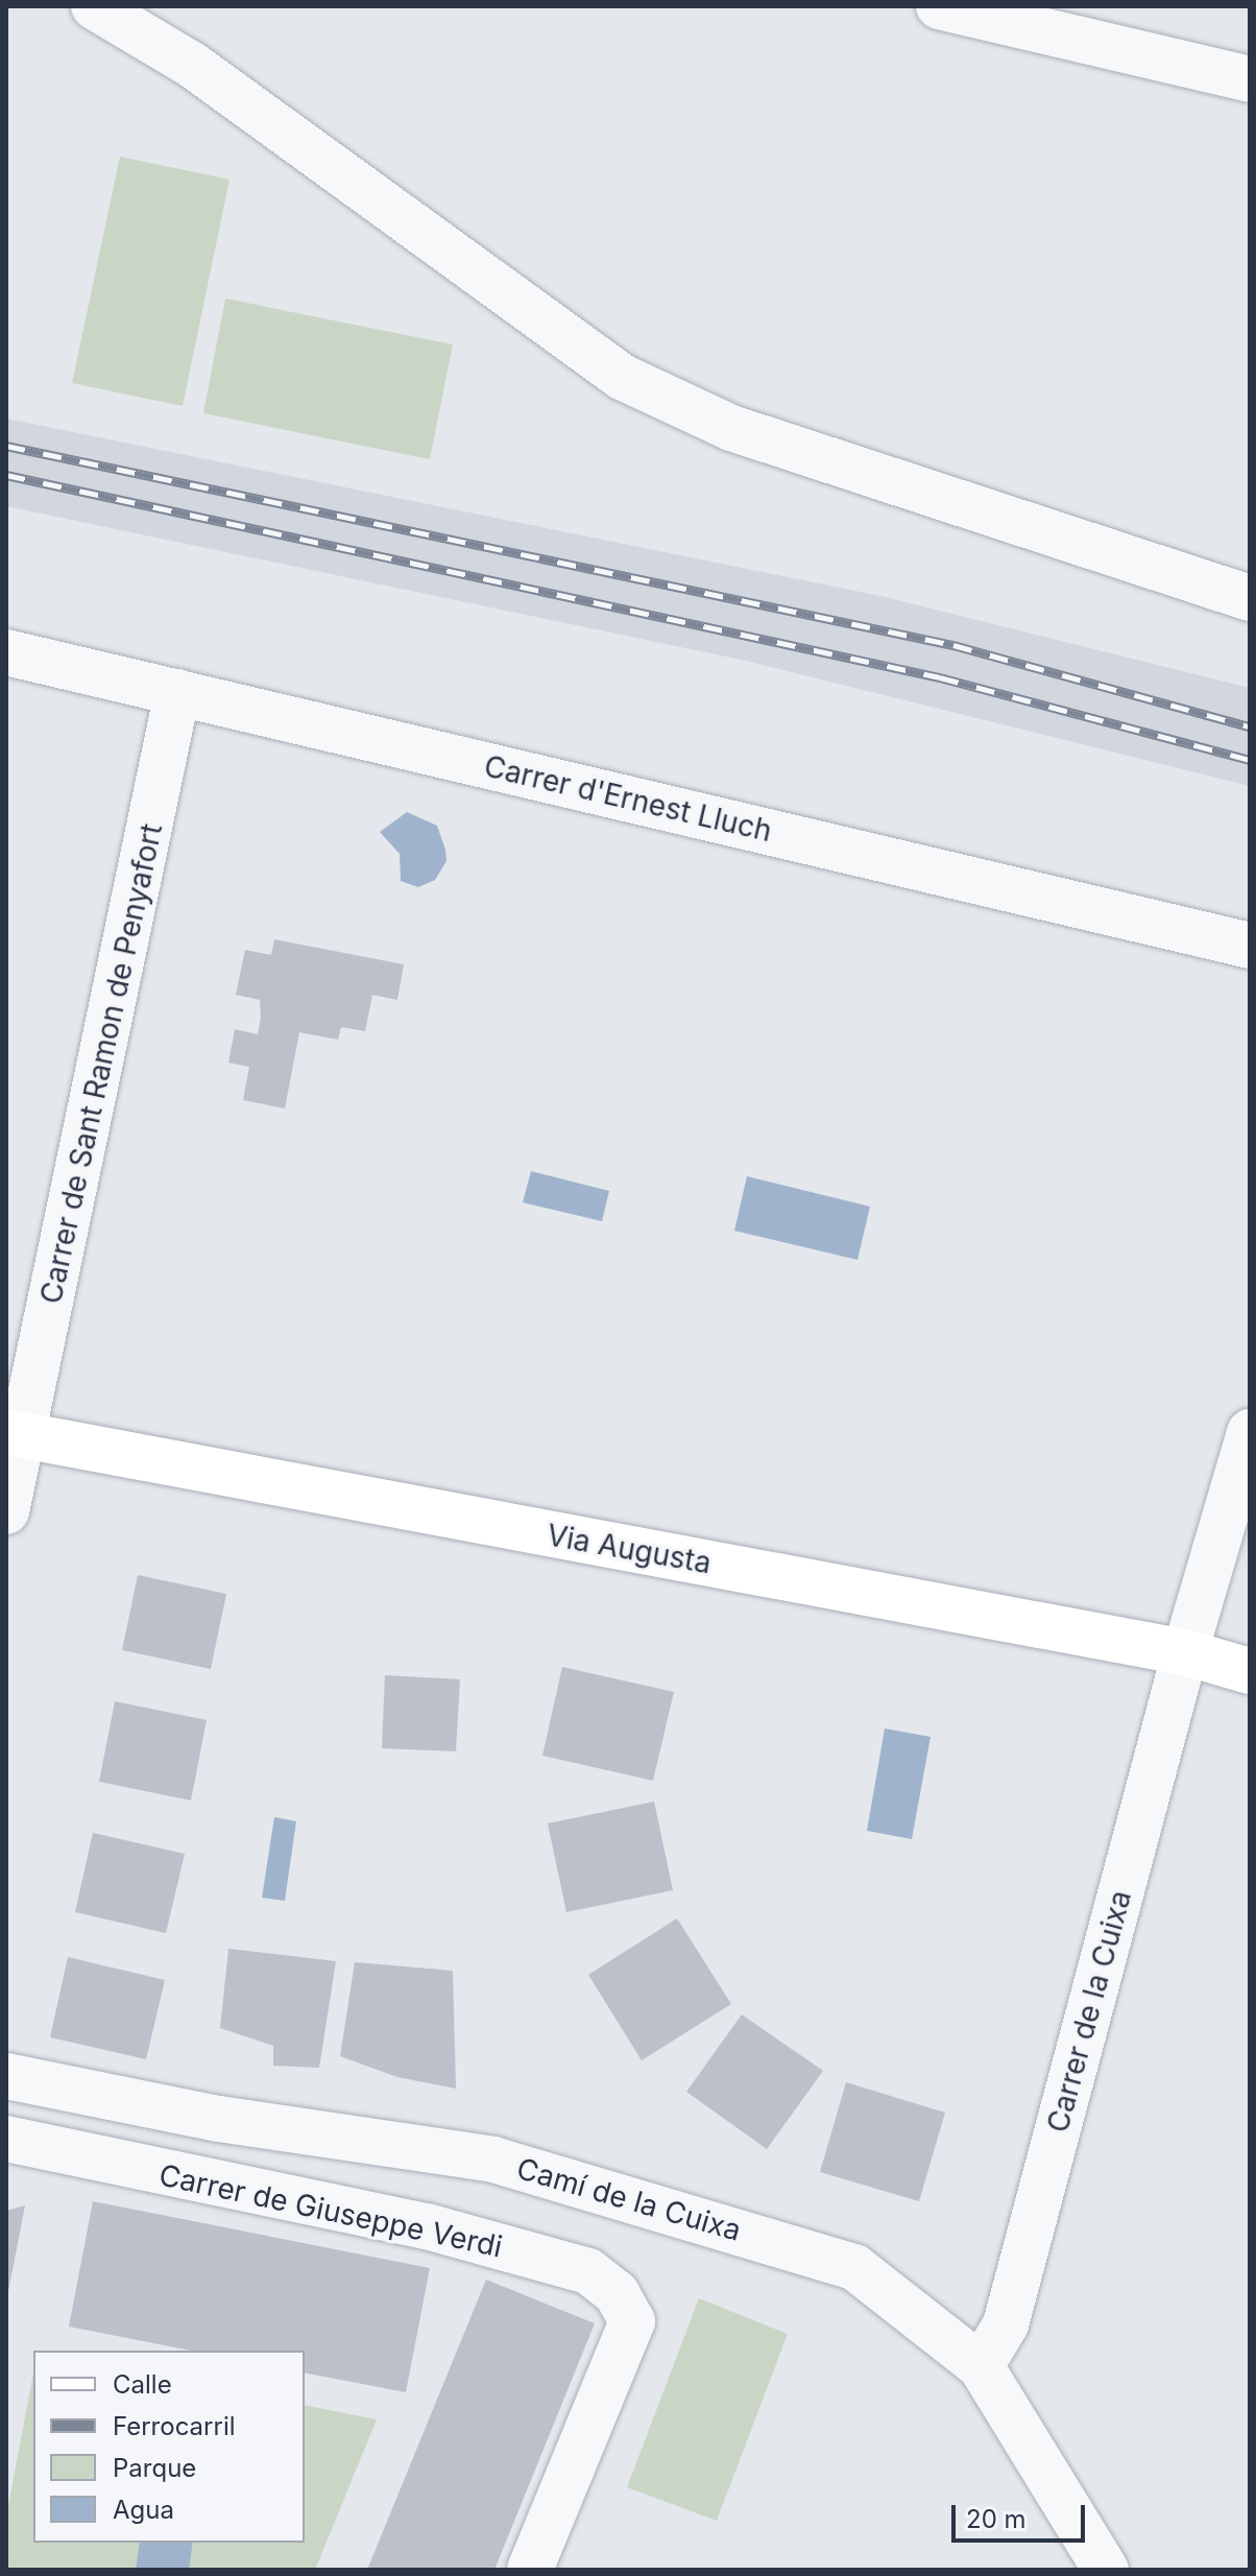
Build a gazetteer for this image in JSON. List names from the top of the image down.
{
  "streets": {
    "main road": ["Via Augusta"],
    "street": [
      "Carrer d'Ernest Lluch",
      "Carrer de Sant Ramon de Penyafort",
      "Carrer de la Cuixa",
      "Camí de la Cuixa",
      "Carrer de Giuseppe Verdi"
    ]
  },
  "crossings": [
    ["Carrer d'Ernest Lluch", "Carrer de Sant Ramon de Penyafort"],
    ["Carrer de Sant Ramon de Penyafort", "Via Augusta"],
    ["Via Augusta", "Carrer de la Cuixa"],
    ["Carrer de la Cuixa", "Camí de la Cuixa"]
  ],
  "legend": [
    "Calle",
    "Ferrocarril",
    "Parque",
    "Agua"
  ],
  "scale_bar": "20 m"
}
